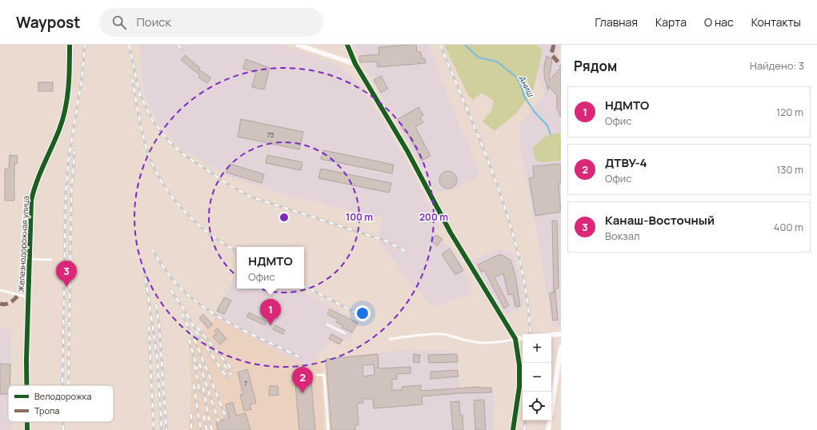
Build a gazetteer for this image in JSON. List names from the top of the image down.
{
  "streets": {
    "street": ["Железнодорожная улица"]
  },
  "water": ["Аниш"],
  "house_numbers": ["75", "7"],
  "legend": ["Велодорожка", "Тропа"],
  "page": {
    "header": "Waypost",
    "search": "Поиск",
    "nav": [
      "Главная",
      "Карта",
      "О нас",
      "Контакты"
    ],
    "heading": ["Рядом", "Найдено: 3"],
    "list": [
      {
        "mark": "1",
        "name": "НДМТО",
        "note": "Офис",
        "value": "120 m"
      },
      {
        "mark": "2",
        "name": "ДТВУ-4",
        "note": "Офис",
        "value": "130 m"
      },
      {
        "mark": "3",
        "name": "Канаш-Восточный",
        "note": "Вокзал",
        "value": "400 m"
      }
    ],
    "popup": ["НДМТО", "Офис"],
    "pins": ["3", "1", "2"],
    "map_buttons": ["+", "−"]
  },
  "rings": ["100 m", "200 m"]
}
